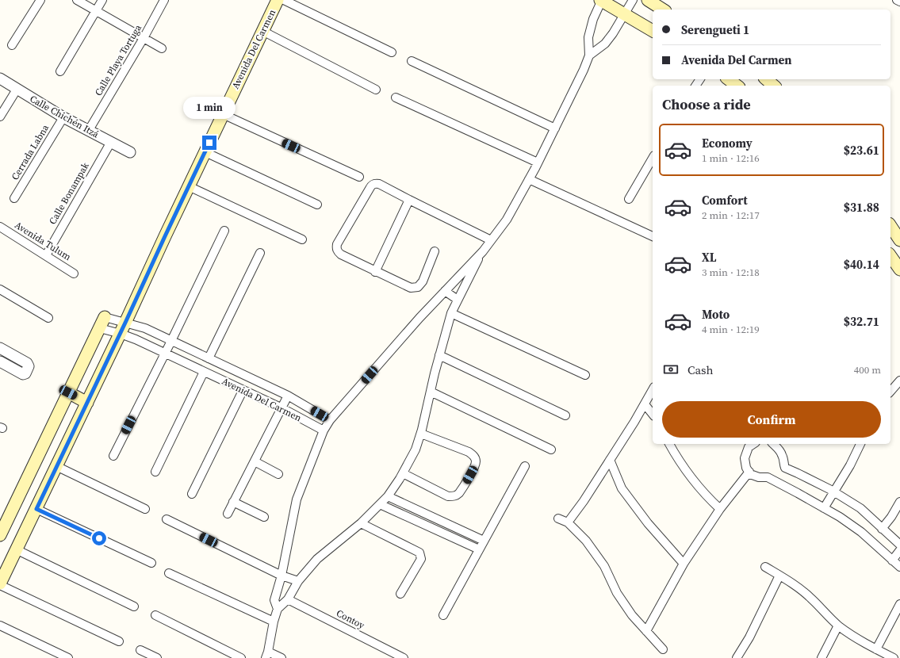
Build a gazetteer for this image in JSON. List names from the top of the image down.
{
  "streets": {
    "main road": ["Avenida Del Carmen"],
    "street": [
      "Calle Playa Tortuga",
      "Calle Chichén Itzá",
      "Cerrada Labna",
      "Calle Bonampak",
      "Avenida Tulum",
      "Contoy"
    ]
  },
  "crossings": [
    ["Calle Playa Tortuga", "Calle Chichén Itzá"],
    ["Calle Chichén Itzá", "Cerrada Labna"],
    ["Calle Chichén Itzá", "Calle Bonampak"],
    ["Calle Bonampak", "Avenida Tulum"]
  ],
  "page": {
    "banner": ["Serengueti 1", "Avenida Del Carmen"],
    "heading": "Choose a ride",
    "bubble": "1 min",
    "list": [
      {
        "name": "Economy",
        "note": "1 min · 12:16",
        "value": "$23.61"
      },
      {
        "name": "Comfort",
        "note": "2 min · 12:17",
        "value": "$31.88"
      },
      {
        "name": "XL",
        "note": "3 min · 12:18",
        "value": "$40.14"
      },
      {
        "name": "Moto",
        "note": "4 min · 12:19",
        "value": "$32.71"
      }
    ],
    "pay": ["Cash", "400 m"],
    "buttons": "Confirm"
  }
}
